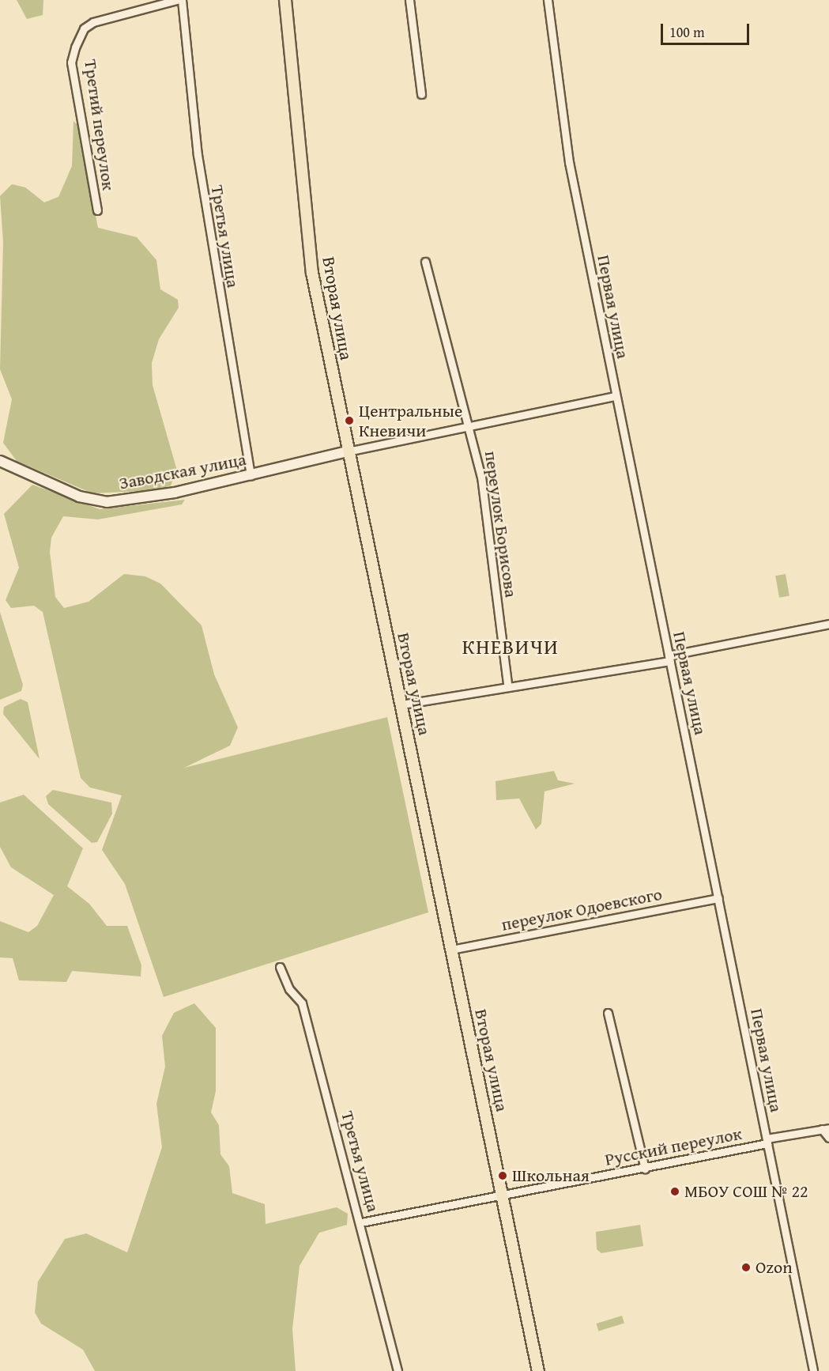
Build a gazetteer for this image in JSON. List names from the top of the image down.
{
  "streets": {
    "main road": ["Вторая улица"],
    "street": [
      "Третий переулок",
      "Третья улица",
      "Первая улица",
      "Заводская улица",
      "переулок Борисова",
      "переулок Одоевского",
      "Русский переулок"
    ]
  },
  "crossings": [
    ["Третья улица", "Заводская улица"],
    ["Третья улица", "Русский переулок"],
    ["Первая улица", "переулок Одоевского"],
    ["Первая улица", "Русский переулок"],
    ["Вторая улица", "Заводская улица"],
    ["Вторая улица", "переулок Одоевского"],
    ["Вторая улица", "Русский переулок"]
  ],
  "districts": ["КНЕВИЧИ"],
  "places": [
    "Центральные Кневичи",
    "Школьная",
    "МБОУ СОШ № 22",
    "Ozon"
  ],
  "scale_bar": "100 m"
}
